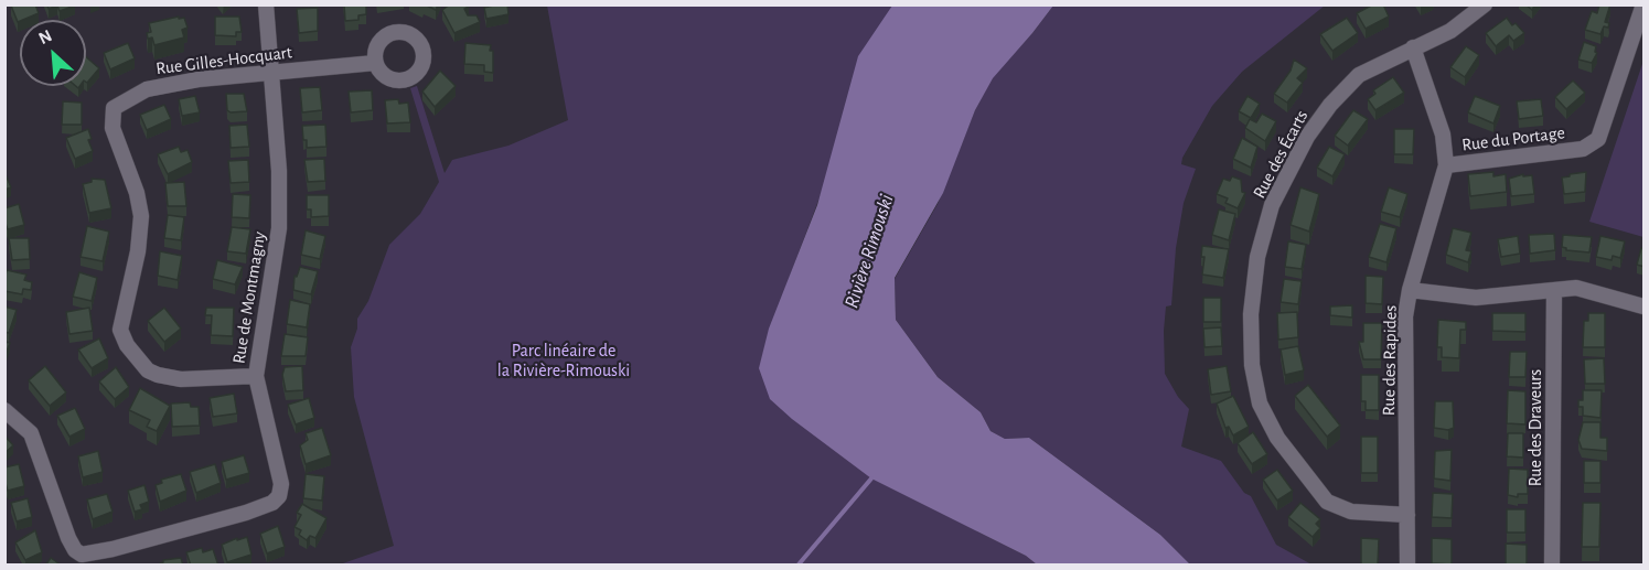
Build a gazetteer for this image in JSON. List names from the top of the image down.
{
  "streets": {
    "street": [
      "Rue Gilles-Hocquart",
      "Rue du Portage",
      "Rue des Écarts",
      "Rue de Montmagny",
      "Rue des Rapides",
      "Rue des Draveurs"
    ]
  },
  "crossings": [
    ["Rue Gilles-Hocquart", "Rue de Montmagny"],
    ["Rue du Portage", "Rue des Rapides"],
    ["Rue des Écarts", "Rue des Rapides"]
  ],
  "water": ["Rivière Rimouski"],
  "parks": ["Parc linéaire de la Rivière-Rimouski"],
  "north": "top left"
}
